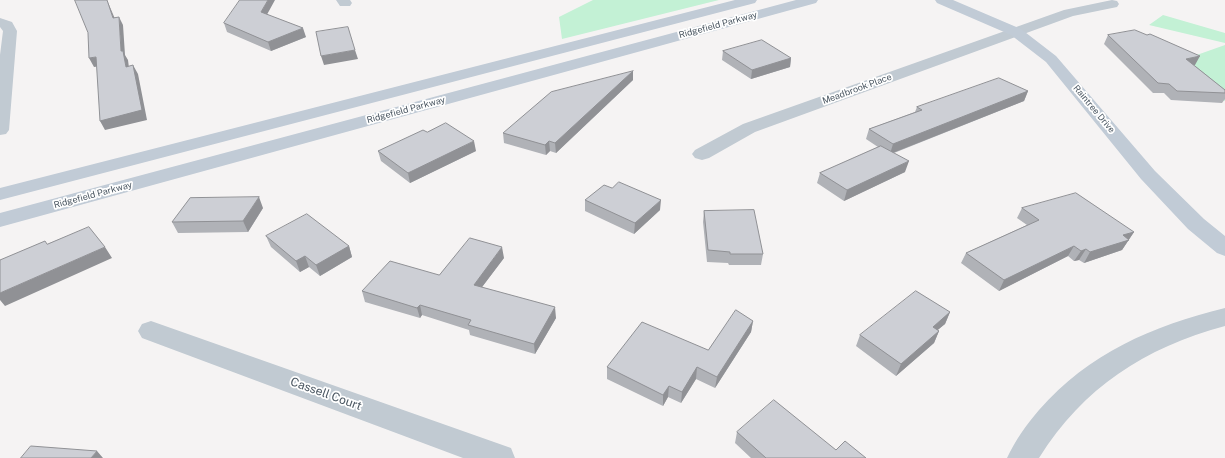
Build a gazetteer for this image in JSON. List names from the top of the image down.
{
  "streets": {
    "main road": ["Ridgefield Parkway", "Raintree Drive"],
    "street": ["Meadbrook Place", "Cassell Court"]
  },
  "crossings": [
    ["Meadbrook Place", "Raintree Drive"]
  ]
}
